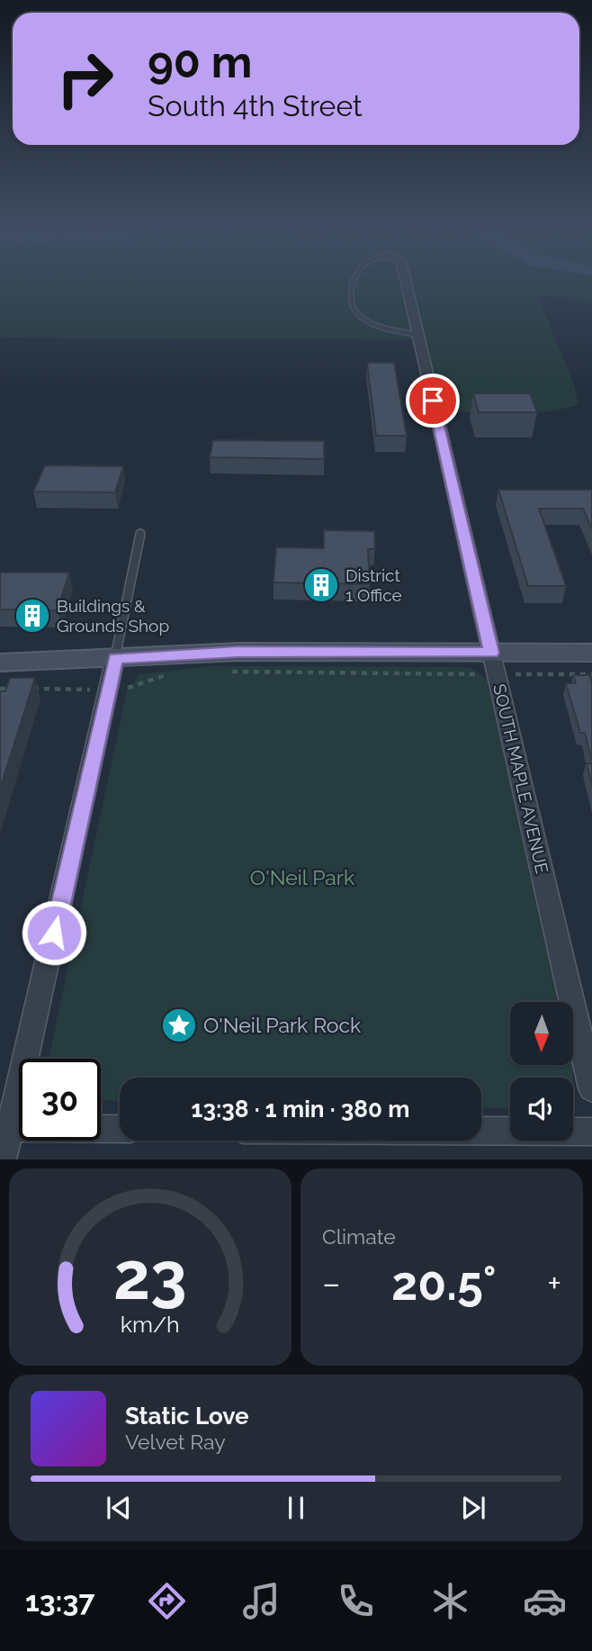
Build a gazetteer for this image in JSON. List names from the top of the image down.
{
  "streets": {
    "street": ["SOUTH MAPLE AVENUE"]
  },
  "parks": ["O'Neil Park"],
  "places": {
    "building": ["District 1 Office", "Buildings & Grounds Shop"],
    "place": ["O'Neil Park Rock"]
  },
  "north": "bottom",
  "page": {
    "turn": ["90 m", "South 4th Street"],
    "limit": "30",
    "trip": "13:38 · 1 min · 380 m",
    "tile": "Climate",
    "heat": ["−", "20.5°", "+"],
    "song": ["Static Love", "Velvet Ray"],
    "tabs": "13:37",
    "gauge": ["23", "km/h"]
  }
}
